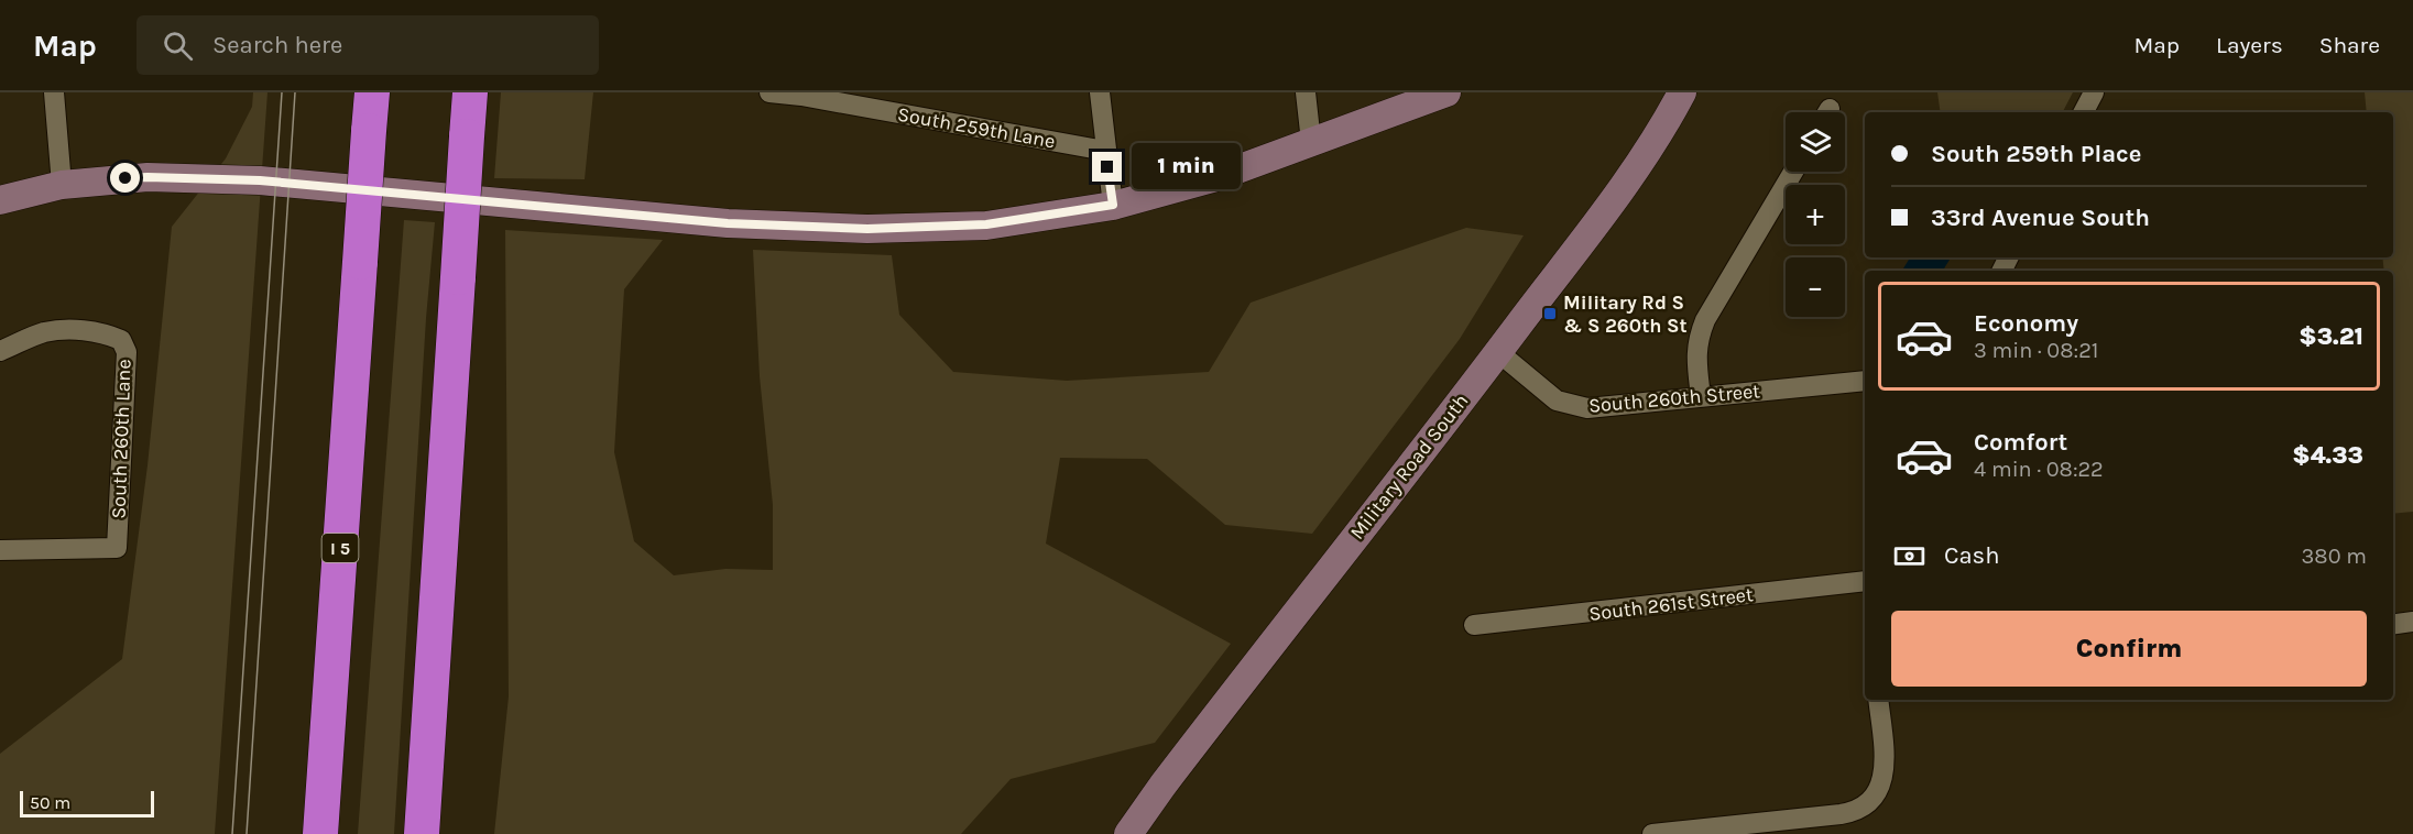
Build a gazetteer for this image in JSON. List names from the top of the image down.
{
  "streets": {
    "highway": ["I 5"],
    "main road": ["Military Road South"],
    "street": [
      "South 259th Lane",
      "South 260th Street",
      "South 260th Lane",
      "South 261st Street"
    ]
  },
  "crossings": [
    ["South 260th Street", "Military Road South"]
  ],
  "places": {
    "transit": ["Military Rd S & S 260th St"]
  },
  "scale_bar": "50 m",
  "page": {
    "header": "Map",
    "search": "Search here",
    "nav": ["Map", "Layers", "Share"],
    "map_buttons": ["+", "−"],
    "banner": ["South 259th Place", "33rd Avenue South"],
    "bubble": "1 min",
    "list": [
      {
        "name": "Economy",
        "note": "3 min · 08:21",
        "value": "$3.21"
      },
      {
        "name": "Comfort",
        "note": "4 min · 08:22",
        "value": "$4.33"
      }
    ],
    "pay": ["Cash", "380 m"],
    "buttons": "Confirm",
    "scale": "50 m"
  }
}
